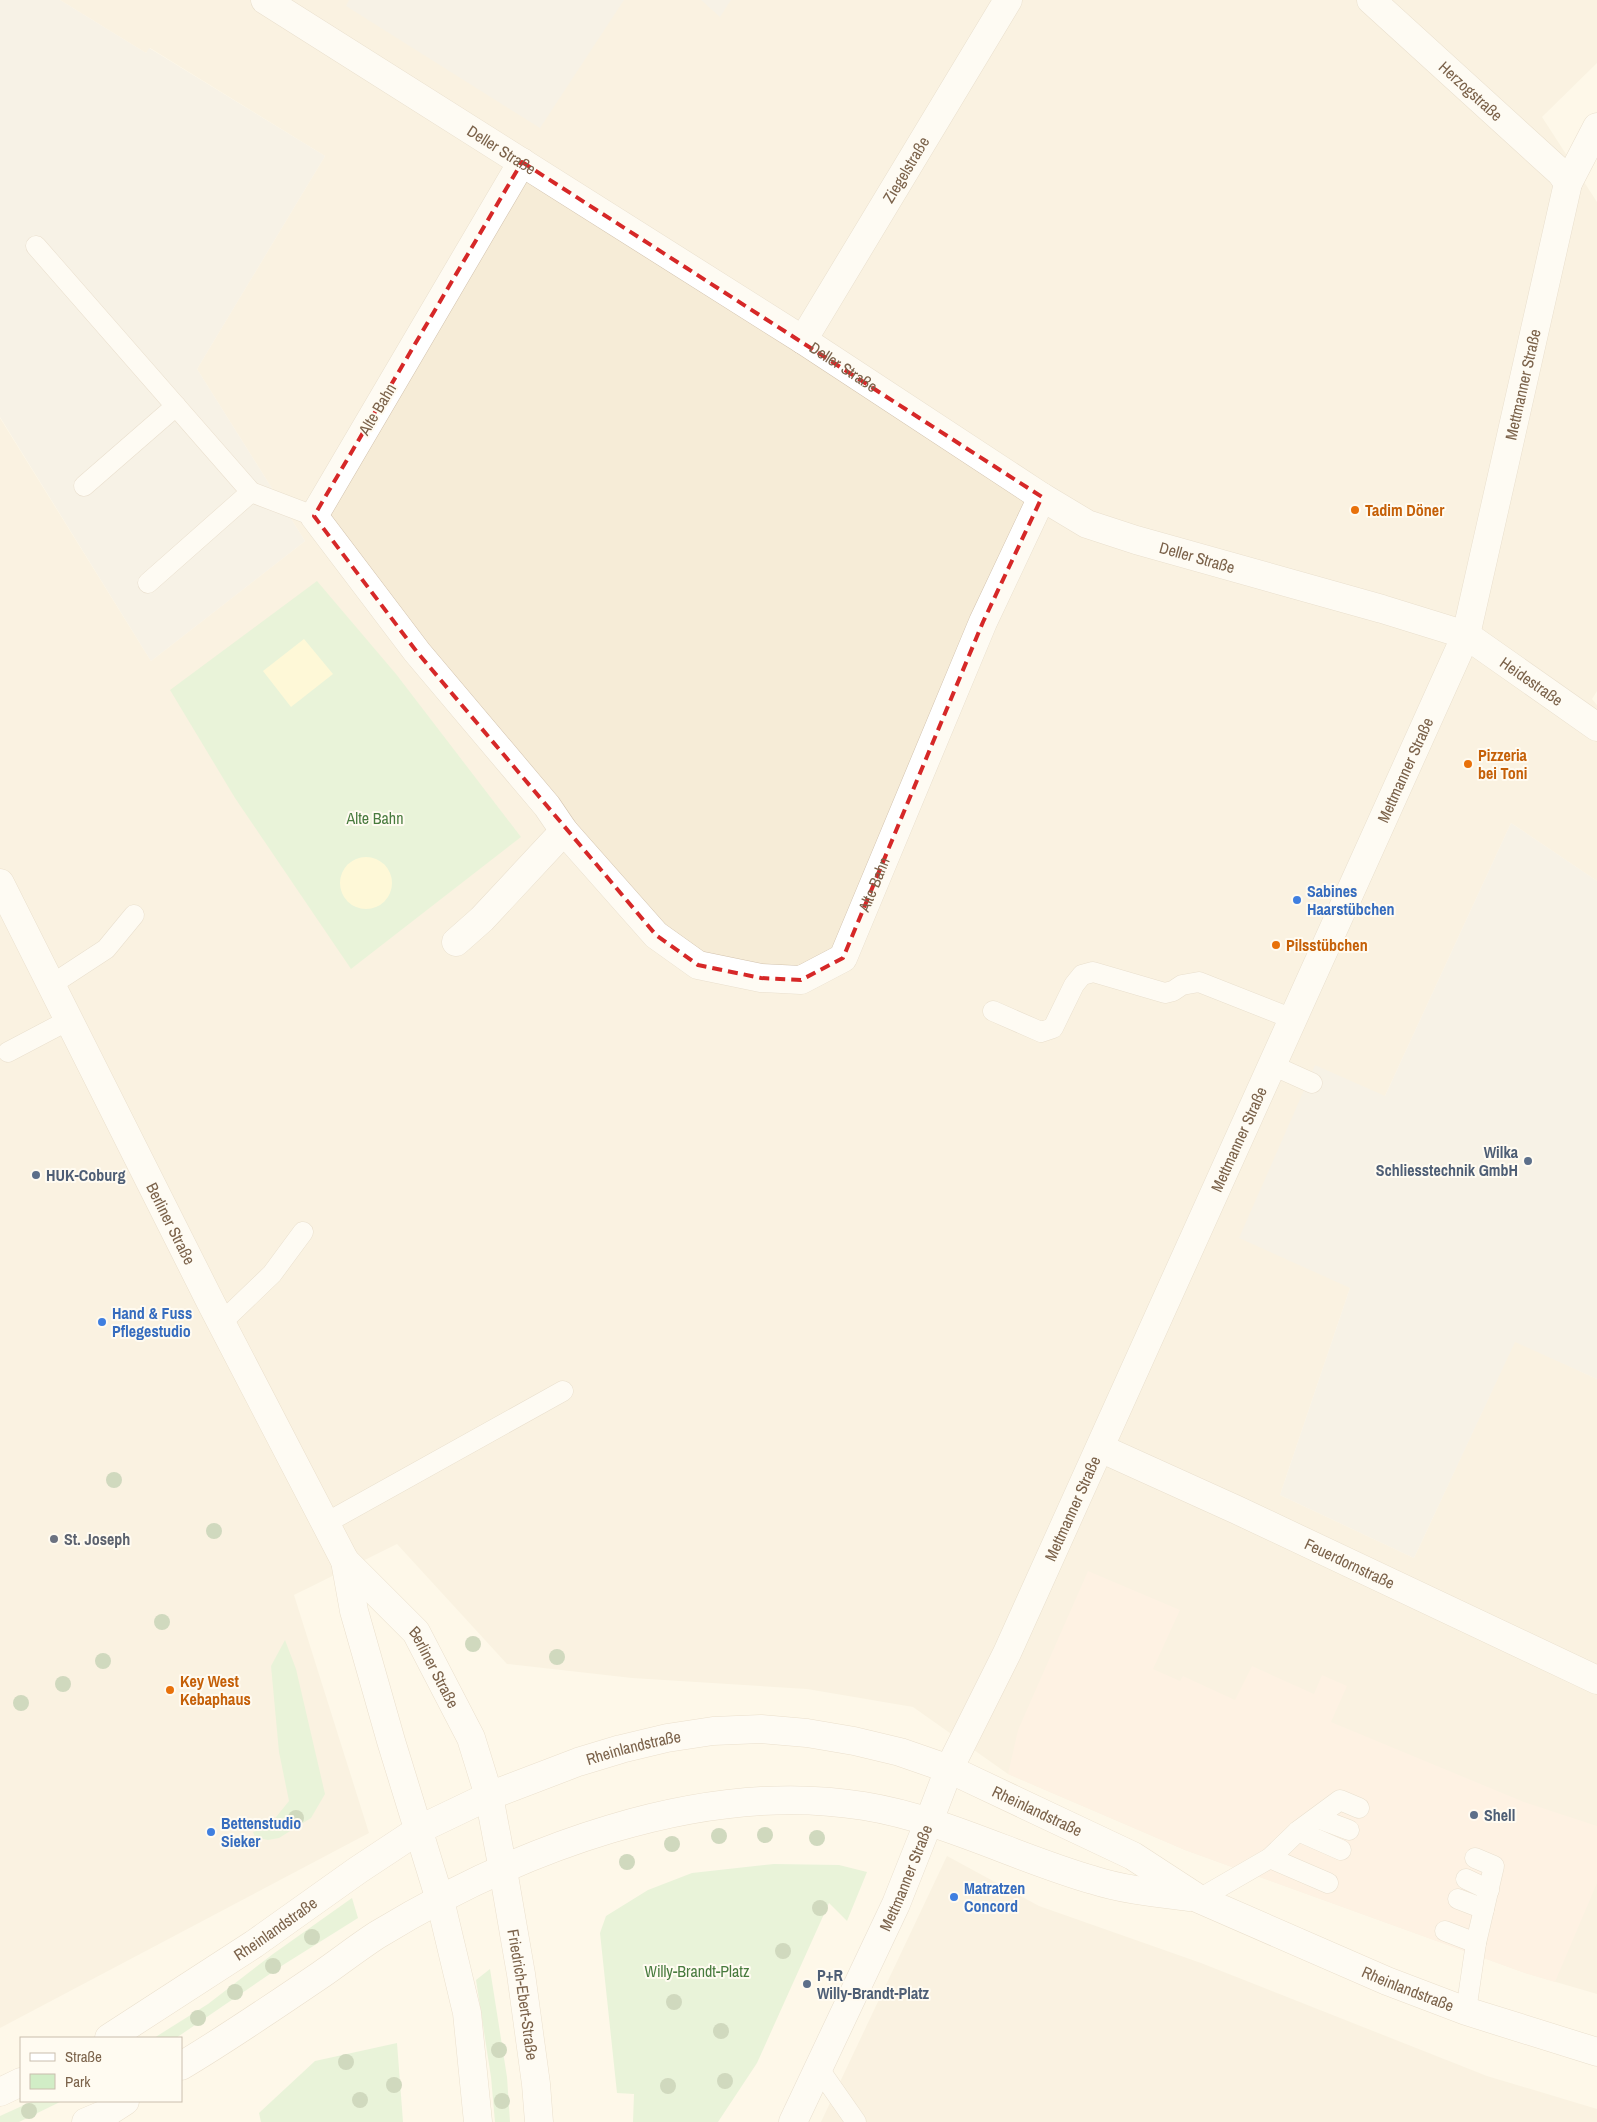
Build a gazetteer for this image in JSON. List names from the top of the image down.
{
  "streets": {
    "street": [
      "Herzogstraße",
      "Deller Straße",
      "Ziegelstraße",
      "Mettmanner Straße",
      "Alte Bahn",
      "Heidestraße",
      "Berliner Straße",
      "Feuerdornstraße",
      "Rheinlandstraße",
      "Friedrich-Ebert-Straße"
    ]
  },
  "crossings": [
    ["Herzogstraße", "Mettmanner Straße"],
    ["Deller Straße", "Ziegelstraße"],
    ["Deller Straße", "Mettmanner Straße"],
    ["Deller Straße", "Alte Bahn"],
    ["Deller Straße", "Heidestraße"],
    ["Mettmanner Straße", "Heidestraße"],
    ["Mettmanner Straße", "Feuerdornstraße"],
    ["Mettmanner Straße", "Rheinlandstraße"],
    ["Berliner Straße", "Rheinlandstraße"],
    ["Berliner Straße", "Friedrich-Ebert-Straße"],
    ["Rheinlandstraße", "Friedrich-Ebert-Straße"]
  ],
  "parks": ["Alte Bahn", "Willy-Brandt-Platz"],
  "places": [
    "Tadim Döner",
    "Pizzeria bei Toni",
    "Sabines Haarstübchen",
    "Pilsstübchen",
    "Wilka Schliesstechnik GmbH",
    "HUK-Coburg",
    "Hand & Fuss Pflegestudio",
    "St. Joseph",
    "Key West Kebaphaus",
    "Shell",
    "Bettenstudio Sieker",
    "Matratzen Concord",
    "P+R Willy-Brandt-Platz"
  ],
  "legend": ["Straße", "Park"]
}
